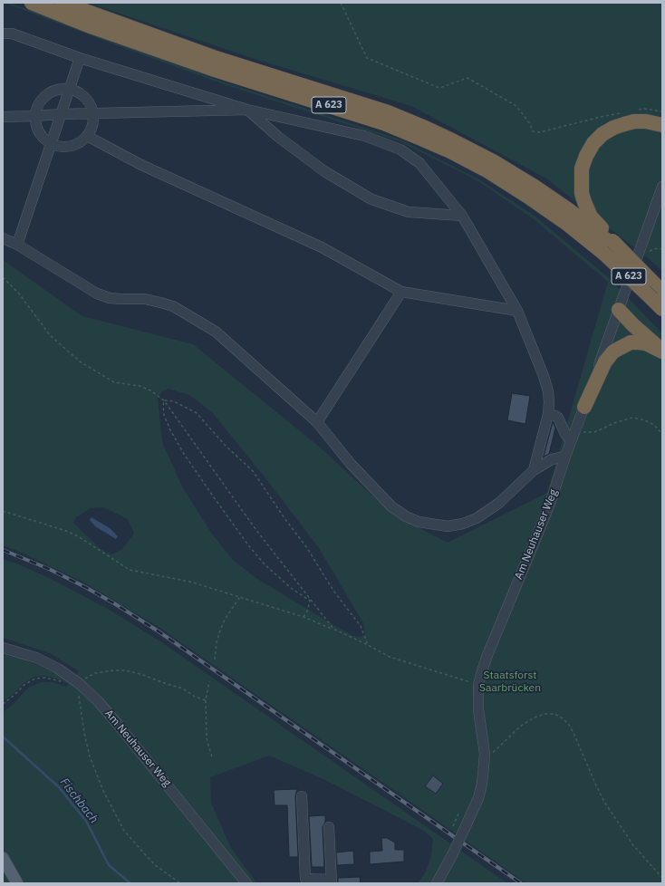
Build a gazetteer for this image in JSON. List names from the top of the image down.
{
  "streets": {
    "highway": ["A 623"],
    "street": ["Am Neuhauser Weg"]
  },
  "water": ["Fischbach"],
  "parks": ["Staatsforst Saarbrücken"]
}
